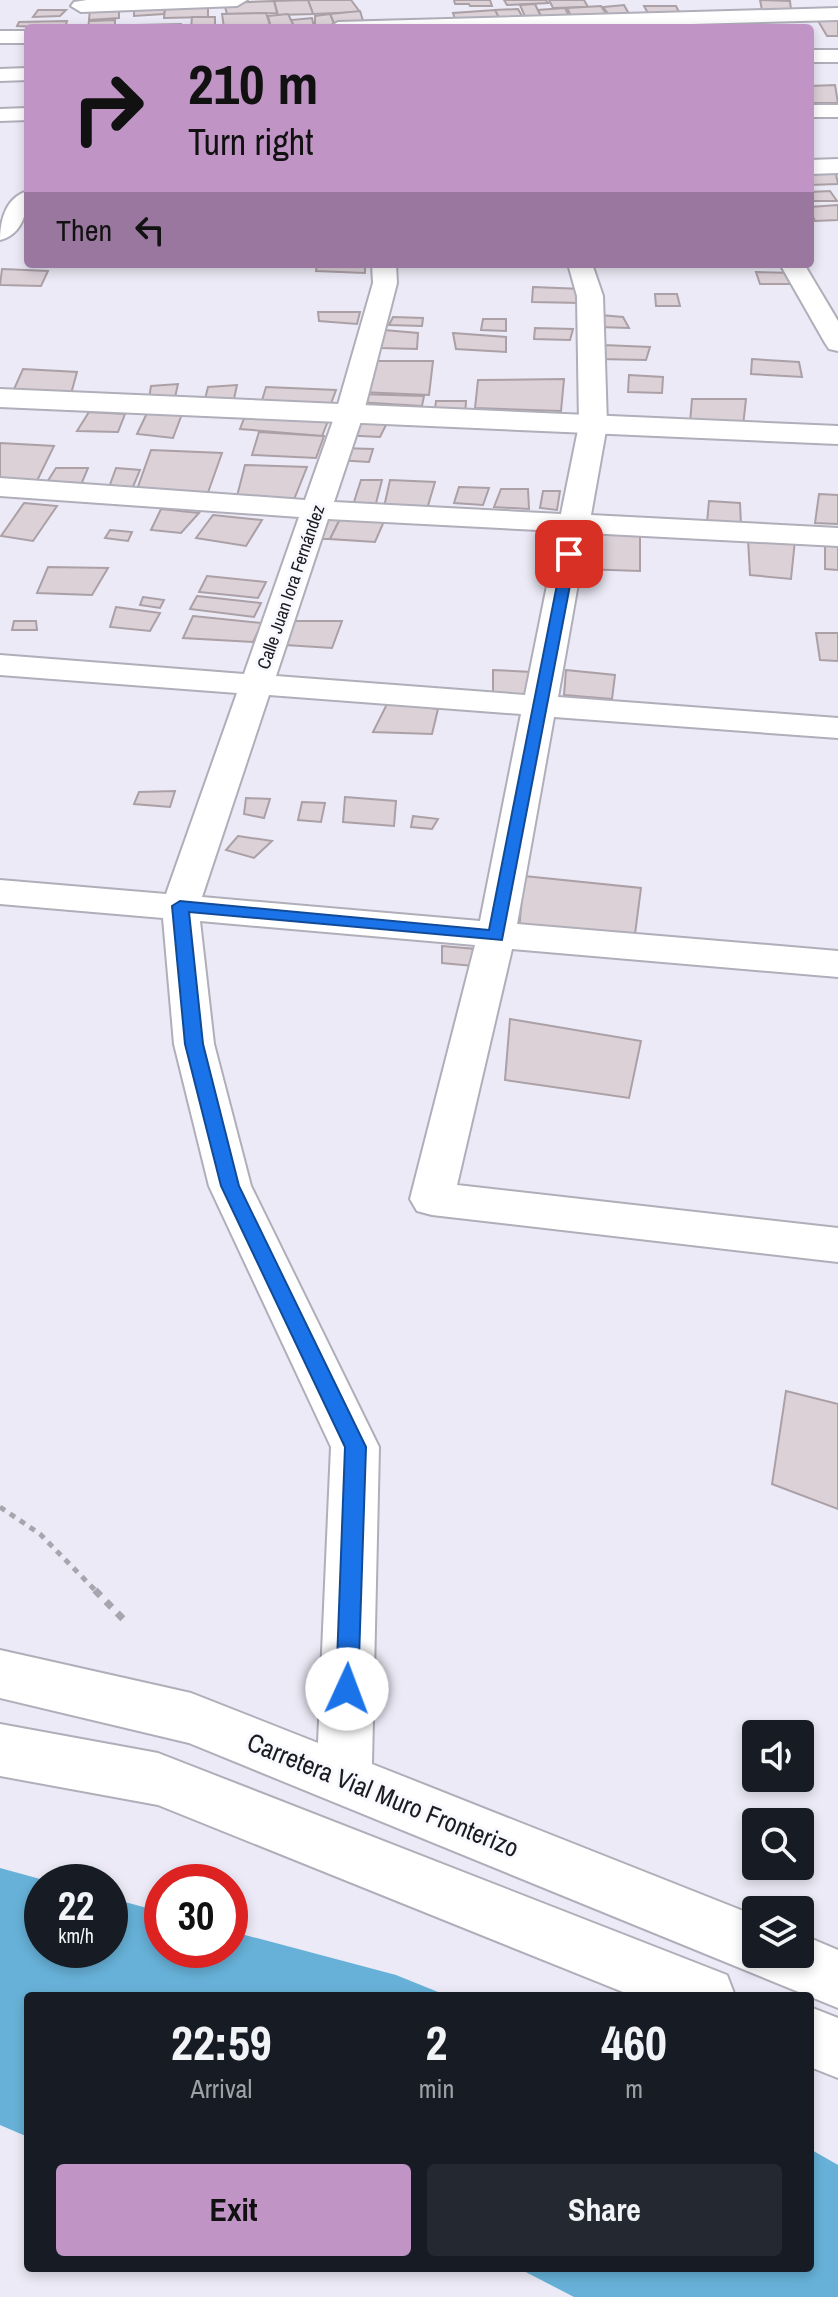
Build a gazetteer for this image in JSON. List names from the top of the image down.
{
  "streets": {
    "street": ["Calle Juan lora Fernández", "Carretera Vial Muro Fronterizo"]
  },
  "page": {
    "turn": ["210 m", "Turn right"],
    "then": "Then",
    "speed": "22 km/h",
    "limit": "30",
    "eta": [
      "22:59",
      "Arrival",
      "2",
      "min",
      "460",
      "m"
    ],
    "buttons": ["Exit", "Share"]
  }
}
